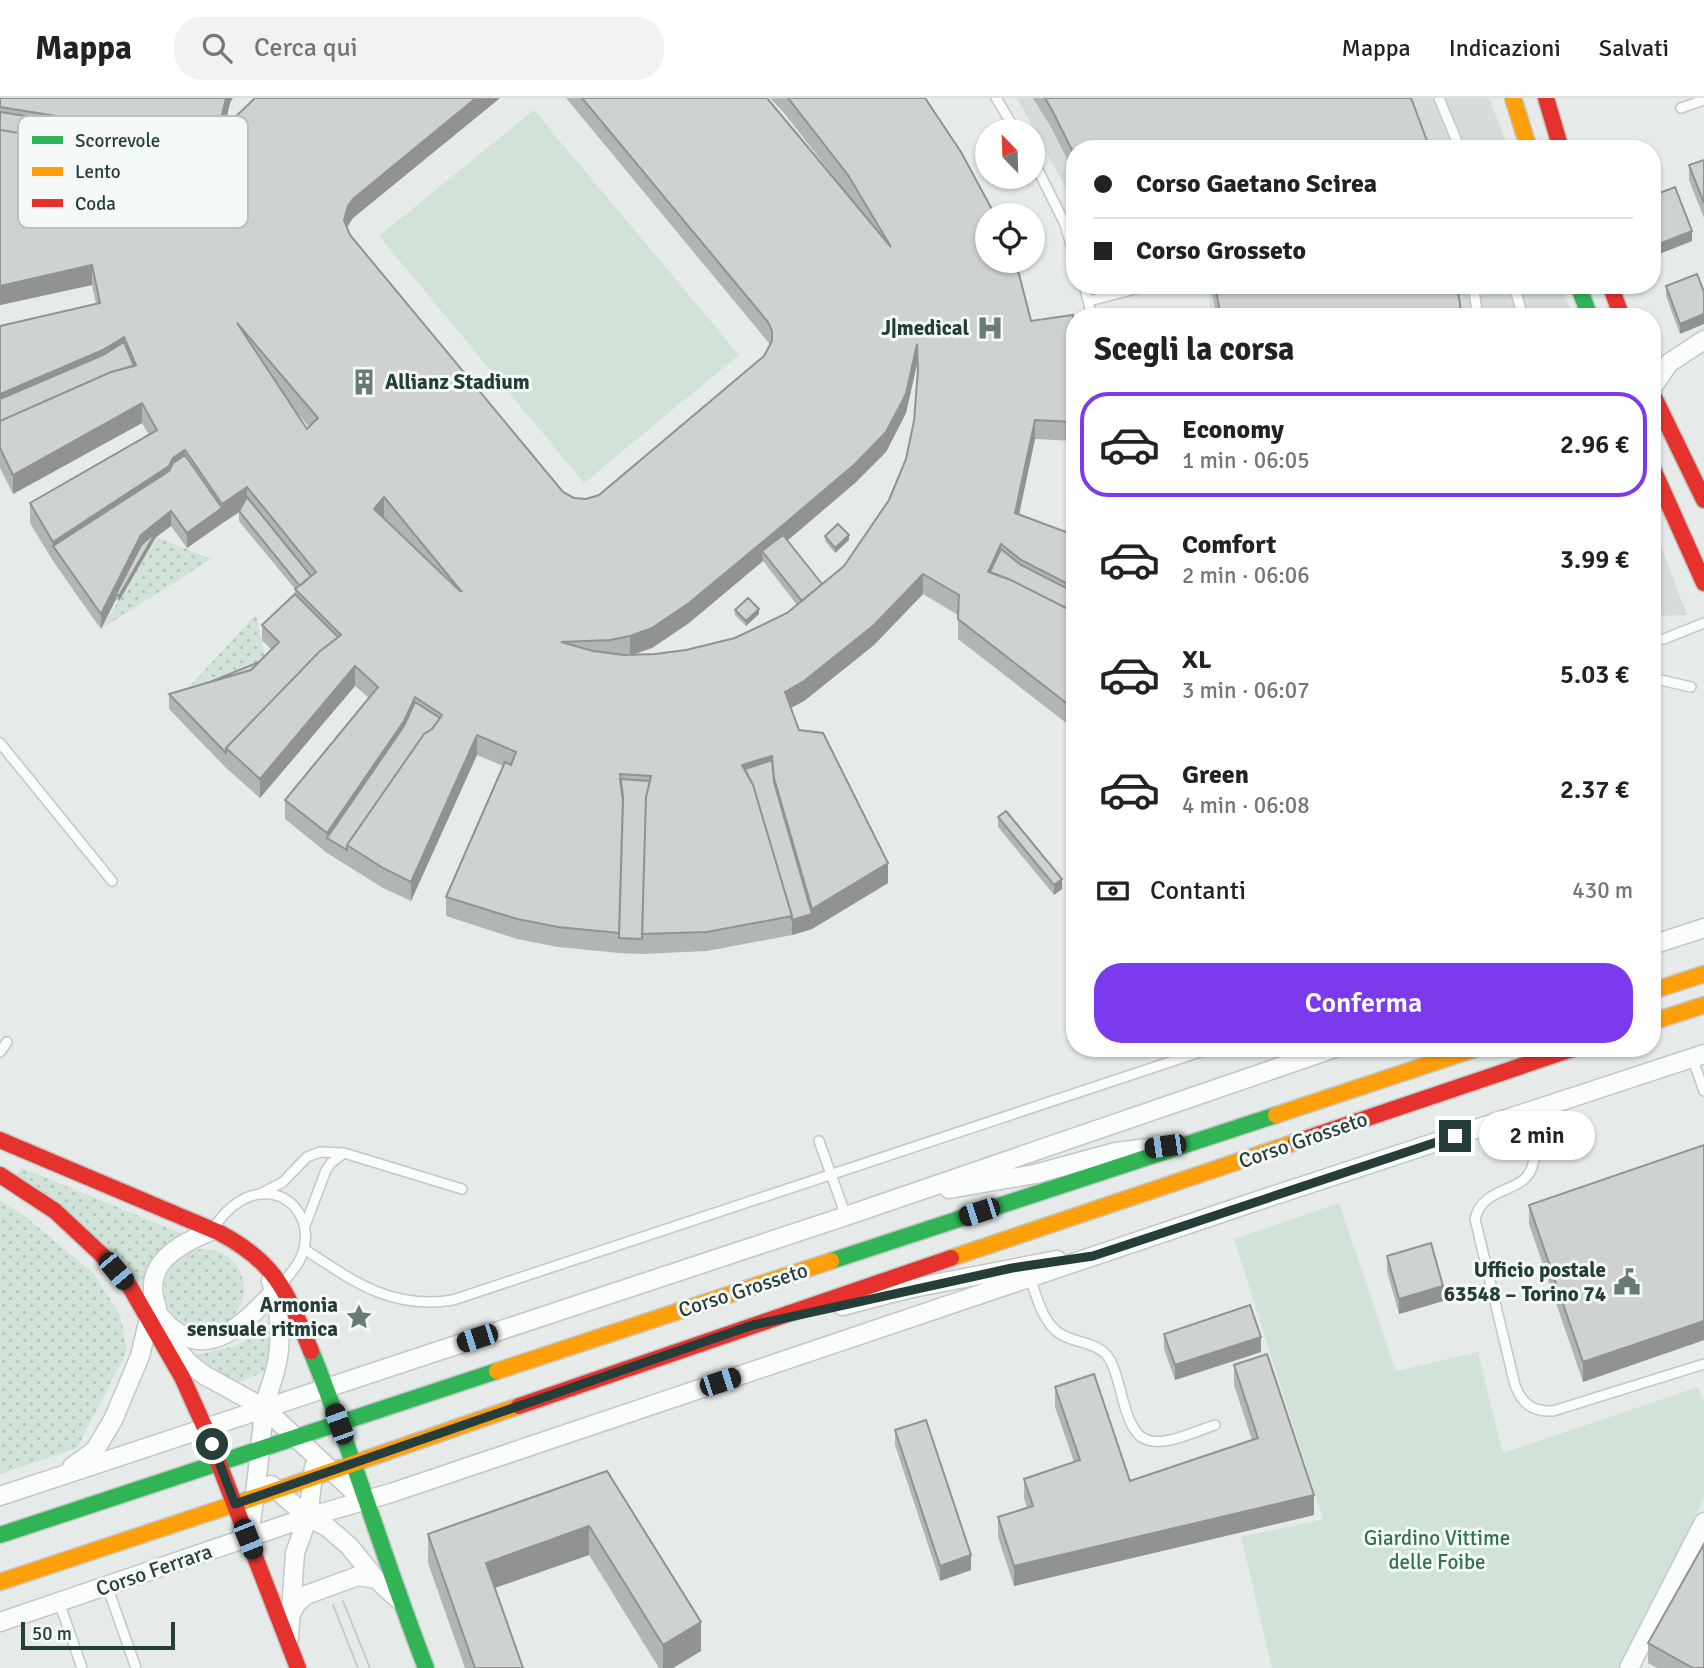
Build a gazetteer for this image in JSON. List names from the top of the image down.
{
  "streets": {
    "main road": ["Corso Grosseto", "Corso Ferrara"]
  },
  "crossings": [
    ["Corso Grosseto", "Corso Ferrara"]
  ],
  "parks": ["Giardino Vittime delle Foibe"],
  "places": {
    "hospital": ["J|medical"],
    "building": ["Allianz Stadium"],
    "public building": ["Ufficio postale 63548 – Torino 74"],
    "place": ["Armonia sensuale ritmica"]
  },
  "legend": ["Scorrevole", "Lento", "Coda"],
  "scale_bar": "50 m",
  "north": "top left",
  "page": {
    "header": "Mappa",
    "search": "Cerca qui",
    "nav": ["Mappa", "Indicazioni", "Salvati"],
    "banner": ["Corso Gaetano Scirea", "Corso Grosseto"],
    "heading": "Scegli la corsa",
    "list": [
      {
        "name": "Economy",
        "note": "1 min · 06:05",
        "value": "2.96 €"
      },
      {
        "name": "Comfort",
        "note": "2 min · 06:06",
        "value": "3.99 €"
      },
      {
        "name": "XL",
        "note": "3 min · 06:07",
        "value": "5.03 €"
      },
      {
        "name": "Green",
        "note": "4 min · 06:08",
        "value": "2.37 €"
      }
    ],
    "pay": ["Contanti", "430 m"],
    "buttons": "Conferma",
    "bubble": "2 min",
    "scale": "50 m"
  }
}
